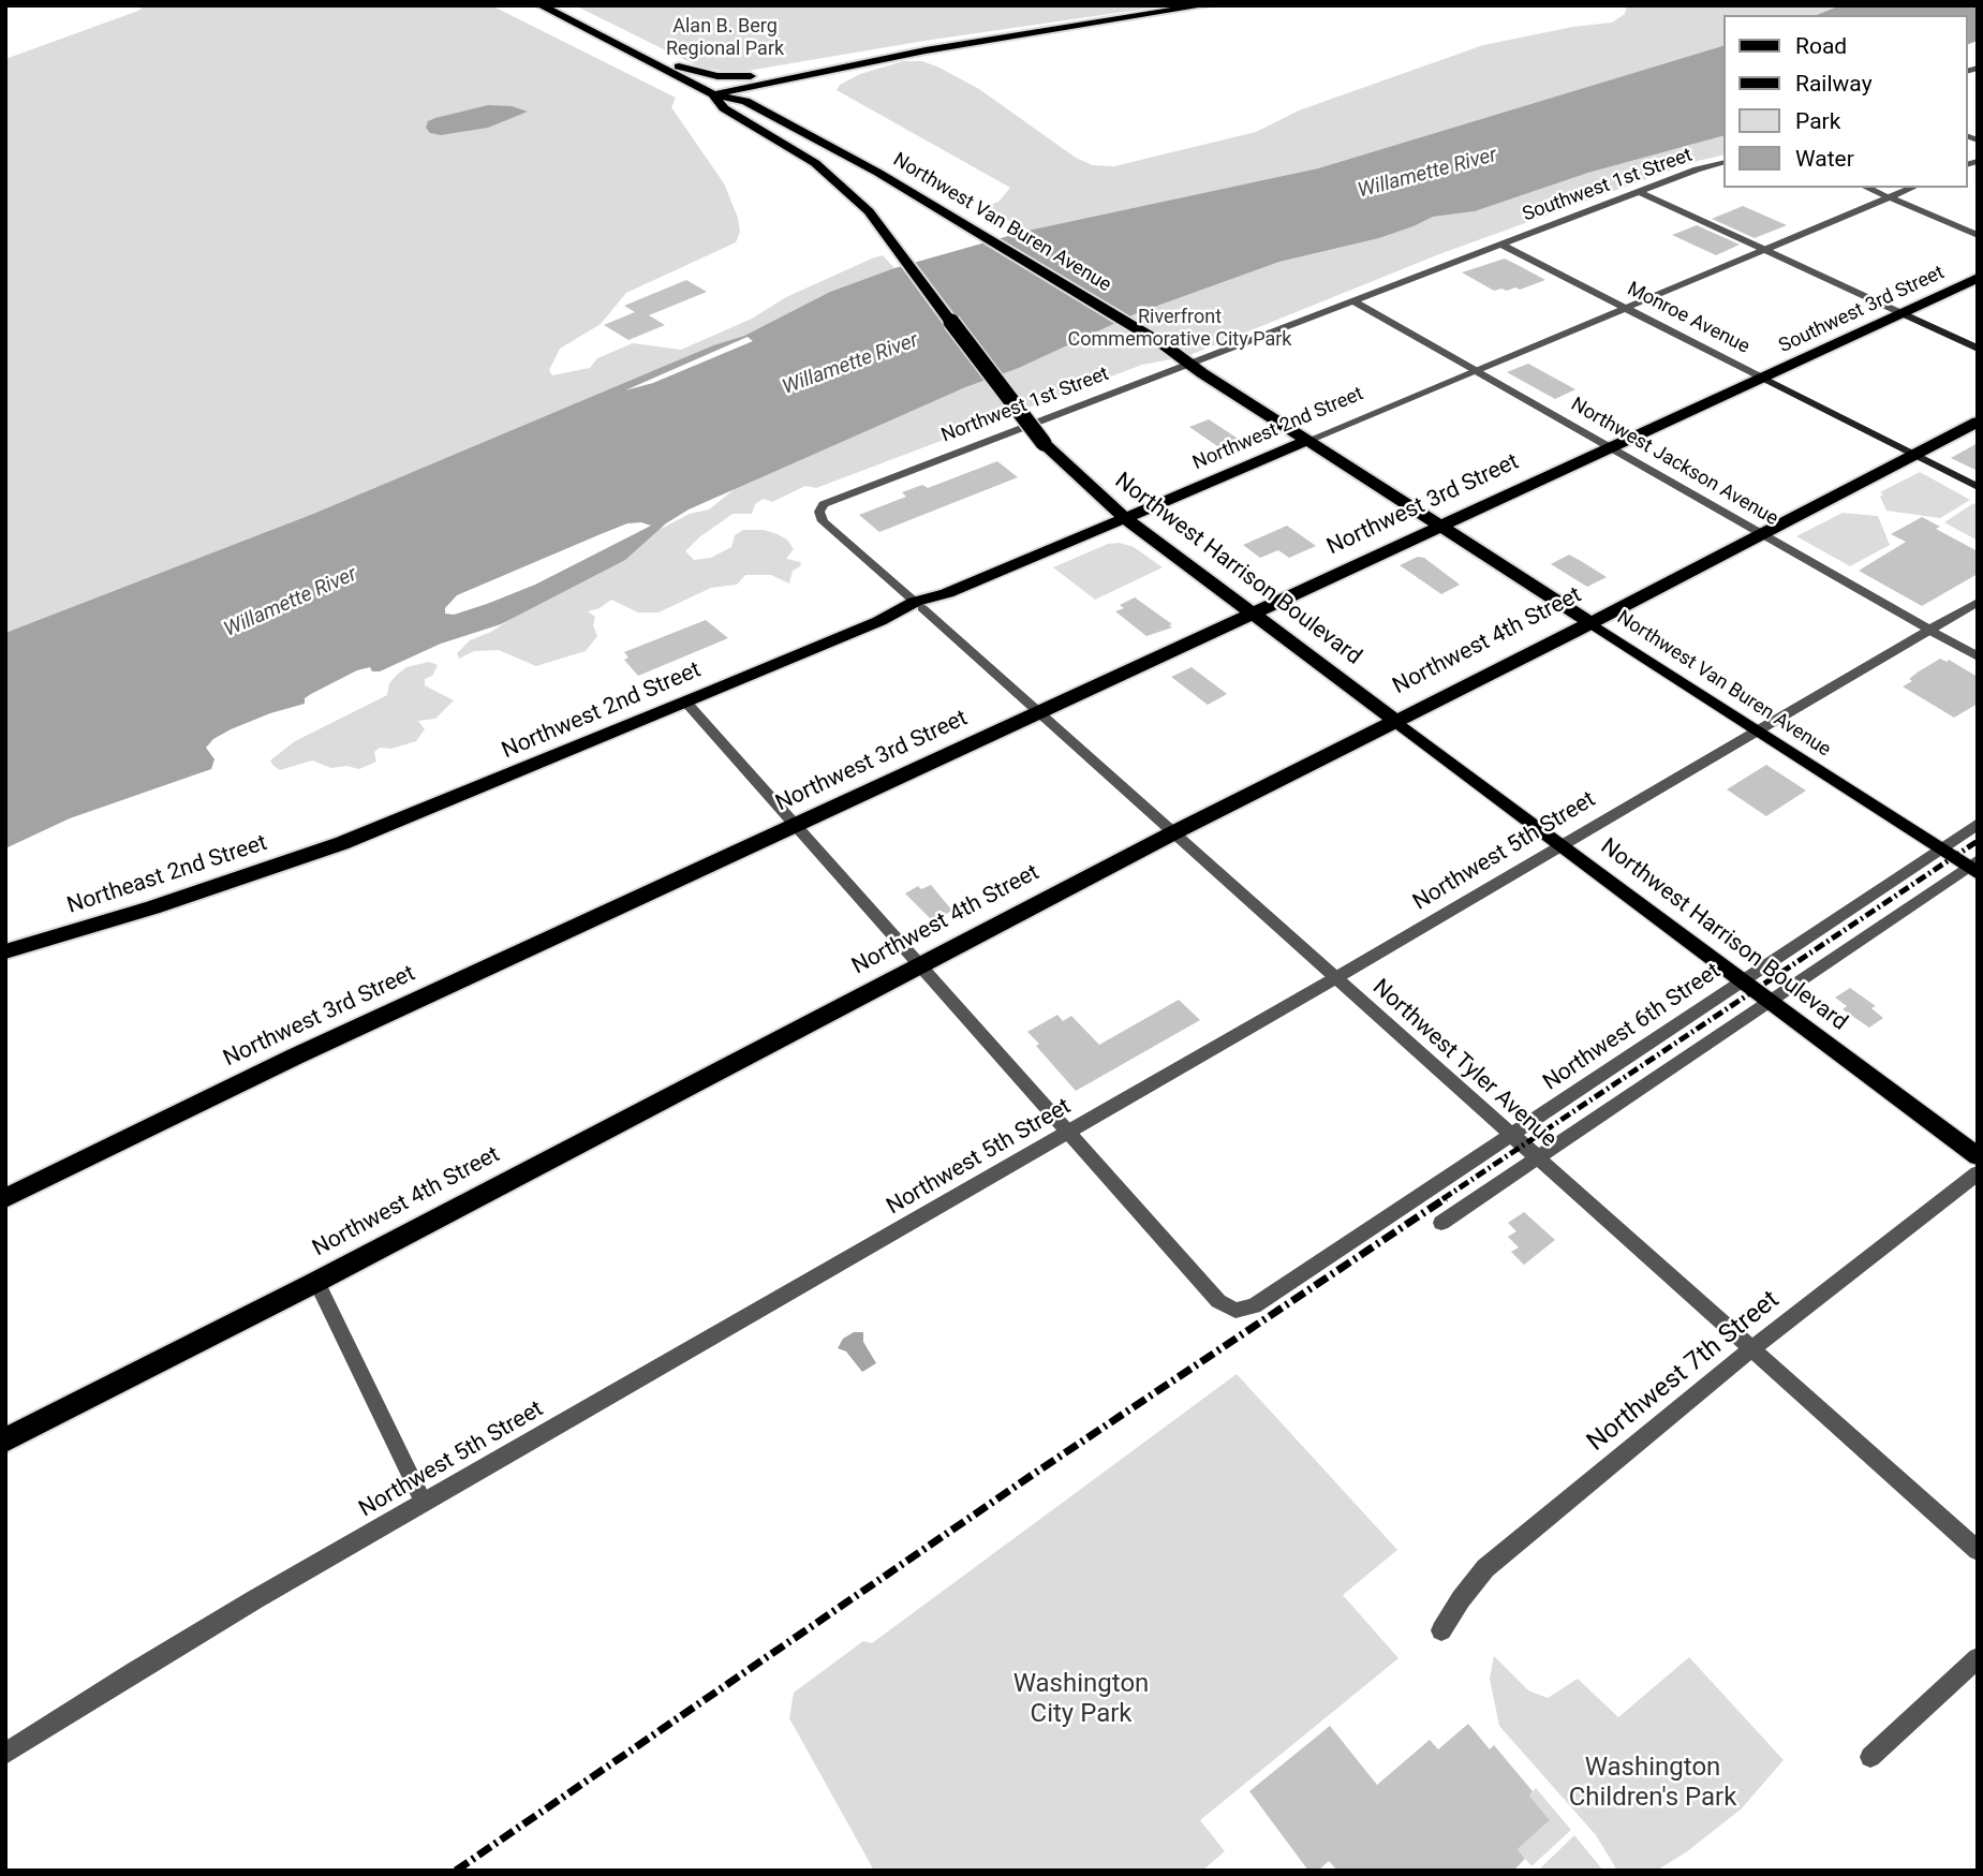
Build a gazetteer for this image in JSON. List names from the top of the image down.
{
  "streets": {
    "highway": [
      "Northwest Van Buren Avenue",
      "Southwest 3rd Street",
      "Northwest 2nd Street",
      "Northwest 3rd Street",
      "Northwest Harrison Boulevard",
      "Northwest 4th Street",
      "Northeast 2nd Street"
    ],
    "main road": ["Monroe Avenue"],
    "street": [
      "Southwest 1st Street",
      "Northwest 1st Street",
      "Northwest Jackson Avenue",
      "Northwest 5th Street",
      "Northwest 6th Street",
      "Northwest Tyler Avenue",
      "Northwest 7th Street"
    ]
  },
  "crossings": [
    ["Southwest 1st Street", "Monroe Avenue"],
    ["Southwest 1st Street", "Northwest 1st Street"],
    ["Northwest Van Buren Avenue", "Northwest 1st Street"],
    ["Northwest Van Buren Avenue", "Northwest 2nd Street"],
    ["Northwest Van Buren Avenue", "Northwest 3rd Street"],
    ["Northwest Van Buren Avenue", "Northwest Harrison Boulevard"],
    ["Northwest Van Buren Avenue", "Northwest 4th Street"],
    ["Northwest Van Buren Avenue", "Northwest 5th Street"],
    ["Northwest Van Buren Avenue", "Northwest 6th Street"],
    ["Southwest 3rd Street", "Monroe Avenue"],
    ["Southwest 3rd Street", "Northwest 3rd Street"],
    ["Monroe Avenue", "Northwest 1st Street"],
    ["Monroe Avenue", "Northwest 2nd Street"],
    ["Monroe Avenue", "Northwest 3rd Street"],
    ["Monroe Avenue", "Northwest 4th Street"],
    ["Northwest 1st Street", "Northwest Jackson Avenue"],
    ["Northwest 1st Street", "Northwest Tyler Avenue"],
    ["Northwest 2nd Street", "Northwest Jackson Avenue"],
    ["Northwest 2nd Street", "Northwest Harrison Boulevard"],
    ["Northwest 2nd Street", "Northeast 2nd Street"],
    ["Northwest 2nd Street", "Northwest Tyler Avenue"],
    ["Northwest Jackson Avenue", "Northwest 3rd Street"],
    ["Northwest Jackson Avenue", "Northwest 4th Street"],
    ["Northwest Jackson Avenue", "Northwest 5th Street"],
    ["Northwest 3rd Street", "Northwest Harrison Boulevard"],
    ["Northwest 3rd Street", "Northwest Tyler Avenue"],
    ["Northwest Harrison Boulevard", "Northwest 4th Street"],
    ["Northwest Harrison Boulevard", "Northwest 5th Street"],
    ["Northwest Harrison Boulevard", "Northwest 6th Street"],
    ["Northwest 4th Street", "Northwest Tyler Avenue"],
    ["Northwest 5th Street", "Northwest 6th Street"],
    ["Northwest 5th Street", "Northwest Tyler Avenue"],
    ["Northwest 6th Street", "Northwest Tyler Avenue"],
    ["Northwest Tyler Avenue", "Northwest 7th Street"]
  ],
  "water": ["Willamette River"],
  "parks": [
    "Alan B. Berg Regional Park",
    "Riverfront Commemorative City Park",
    "Washington City Park",
    "Washington Children's Park"
  ],
  "legend": [
    "Road",
    "Railway",
    "Park",
    "Water"
  ]
}
